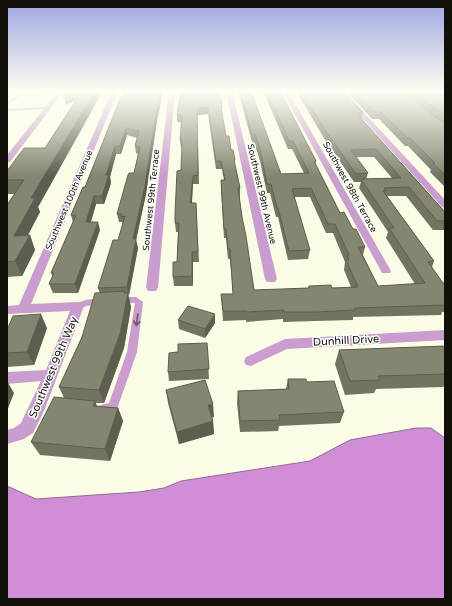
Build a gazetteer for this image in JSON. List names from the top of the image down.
{
  "streets": {
    "street": [
      "Southwest 98th Terrace",
      "Southwest 99th Avenue",
      "Southwest 100th Avenue",
      "Southwest 99th Terrace",
      "Dunhill Drive",
      "Southwest 99th Way"
    ]
  }
}
